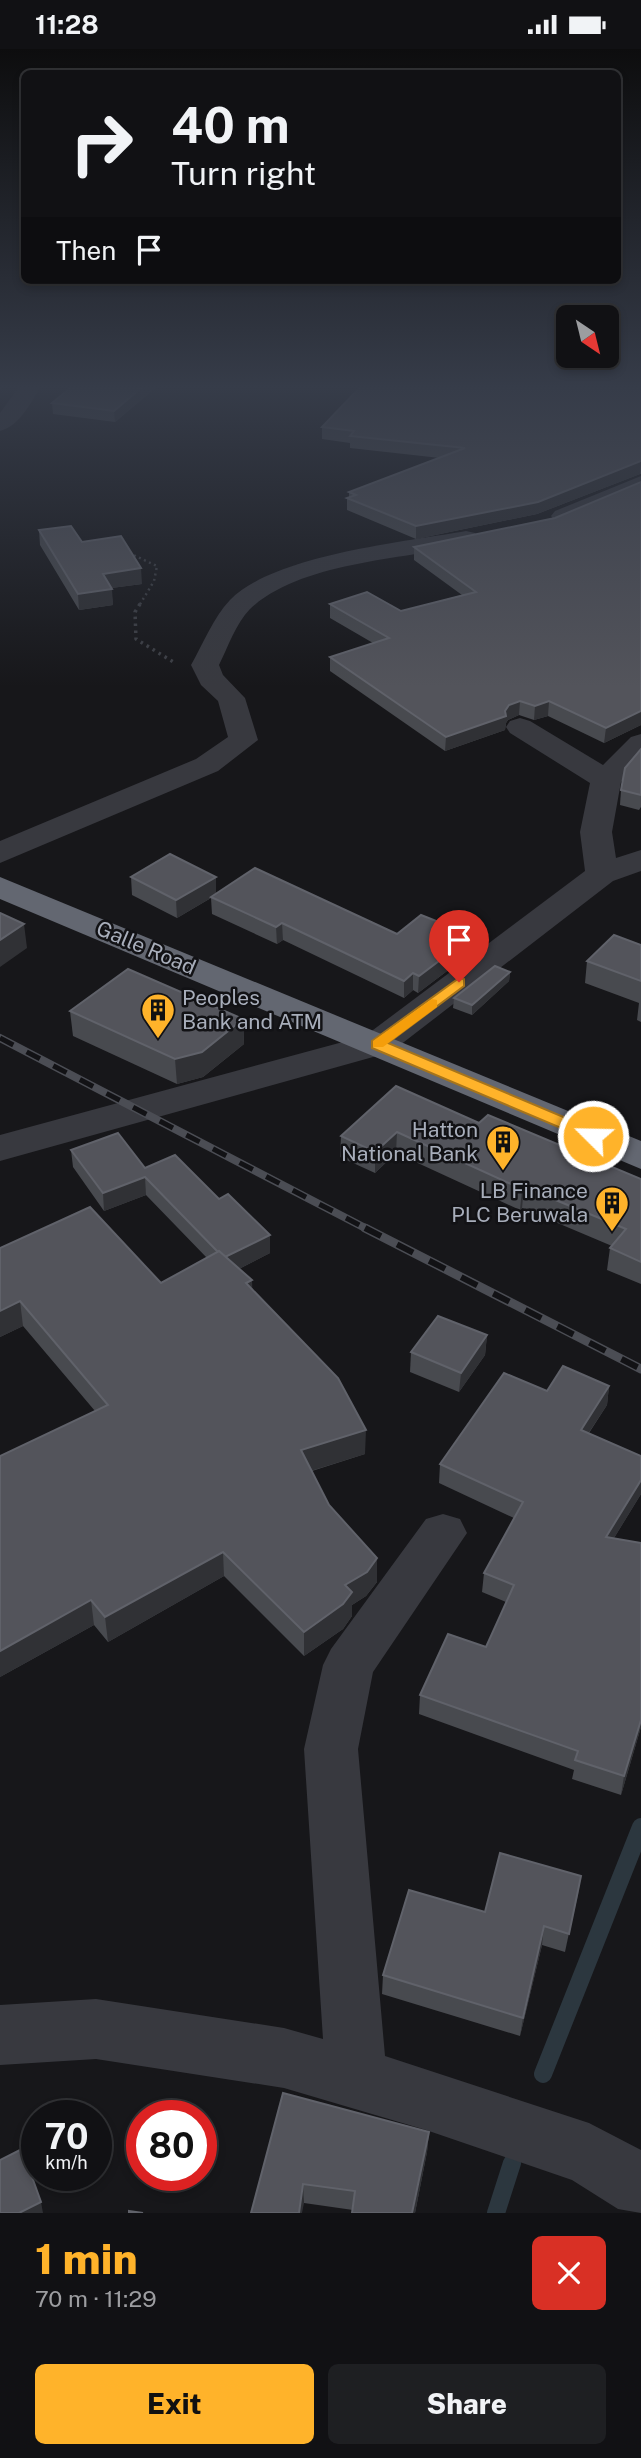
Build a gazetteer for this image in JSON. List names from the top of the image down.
{
  "streets": {
    "highway": ["Galle Road"]
  },
  "places": {
    "building": ["Peoples Bank and ATM", "Hatton National Bank", "LB Finance PLC Beruwala"]
  },
  "north": "bottom right",
  "page": {
    "status": "11:28",
    "turn": ["40 m", "Turn right"],
    "then": "Then",
    "speed": "70 km/h",
    "limit": "80",
    "heading": ["1 min", "70 m · 11:29"],
    "buttons": ["Exit", "Share"]
  }
}
